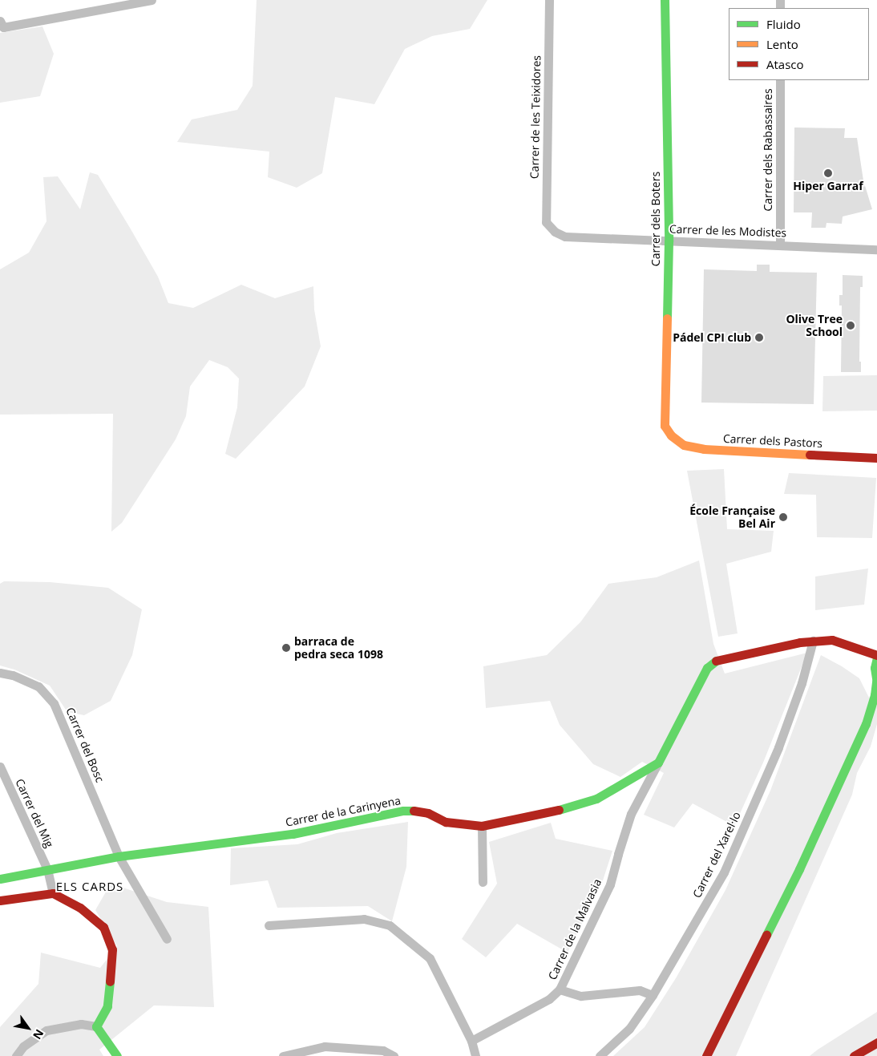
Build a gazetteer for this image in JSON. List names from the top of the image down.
{
  "streets": {
    "main road": ["Carrer dels Boters", "Carrer dels Pastors", "Carrer de la Carinyena"],
    "street": [
      "Carrer de les Teixidores",
      "Carrer dels Rabassaires",
      "Carrer de les Modistes",
      "Carrer del Bosc",
      "Carrer del Mig",
      "Carrer del Xarel·lo",
      "Carrer de la Malvasia"
    ]
  },
  "crossings": [
    ["Carrer de les Teixidores", "Carrer de les Modistes"],
    ["Carrer dels Rabassaires", "Carrer de les Modistes"],
    ["Carrer dels Boters", "Carrer de les Modistes"],
    ["Carrer dels Boters", "Carrer dels Pastors"],
    ["Carrer del Bosc", "Carrer de la Carinyena"],
    ["Carrer de la Carinyena", "Carrer del Mig"],
    ["Carrer de la Carinyena", "Carrer de la Malvasia"]
  ],
  "districts": ["ELS CARDS"],
  "places": [
    "Hiper Garraf",
    "Olive Tree School",
    "Pádel CPI club",
    "École Française Bel Air",
    "barraca de pedra seca 1098"
  ],
  "legend": ["Fluido", "Lento", "Atasco"],
  "north": "bottom right"
}
